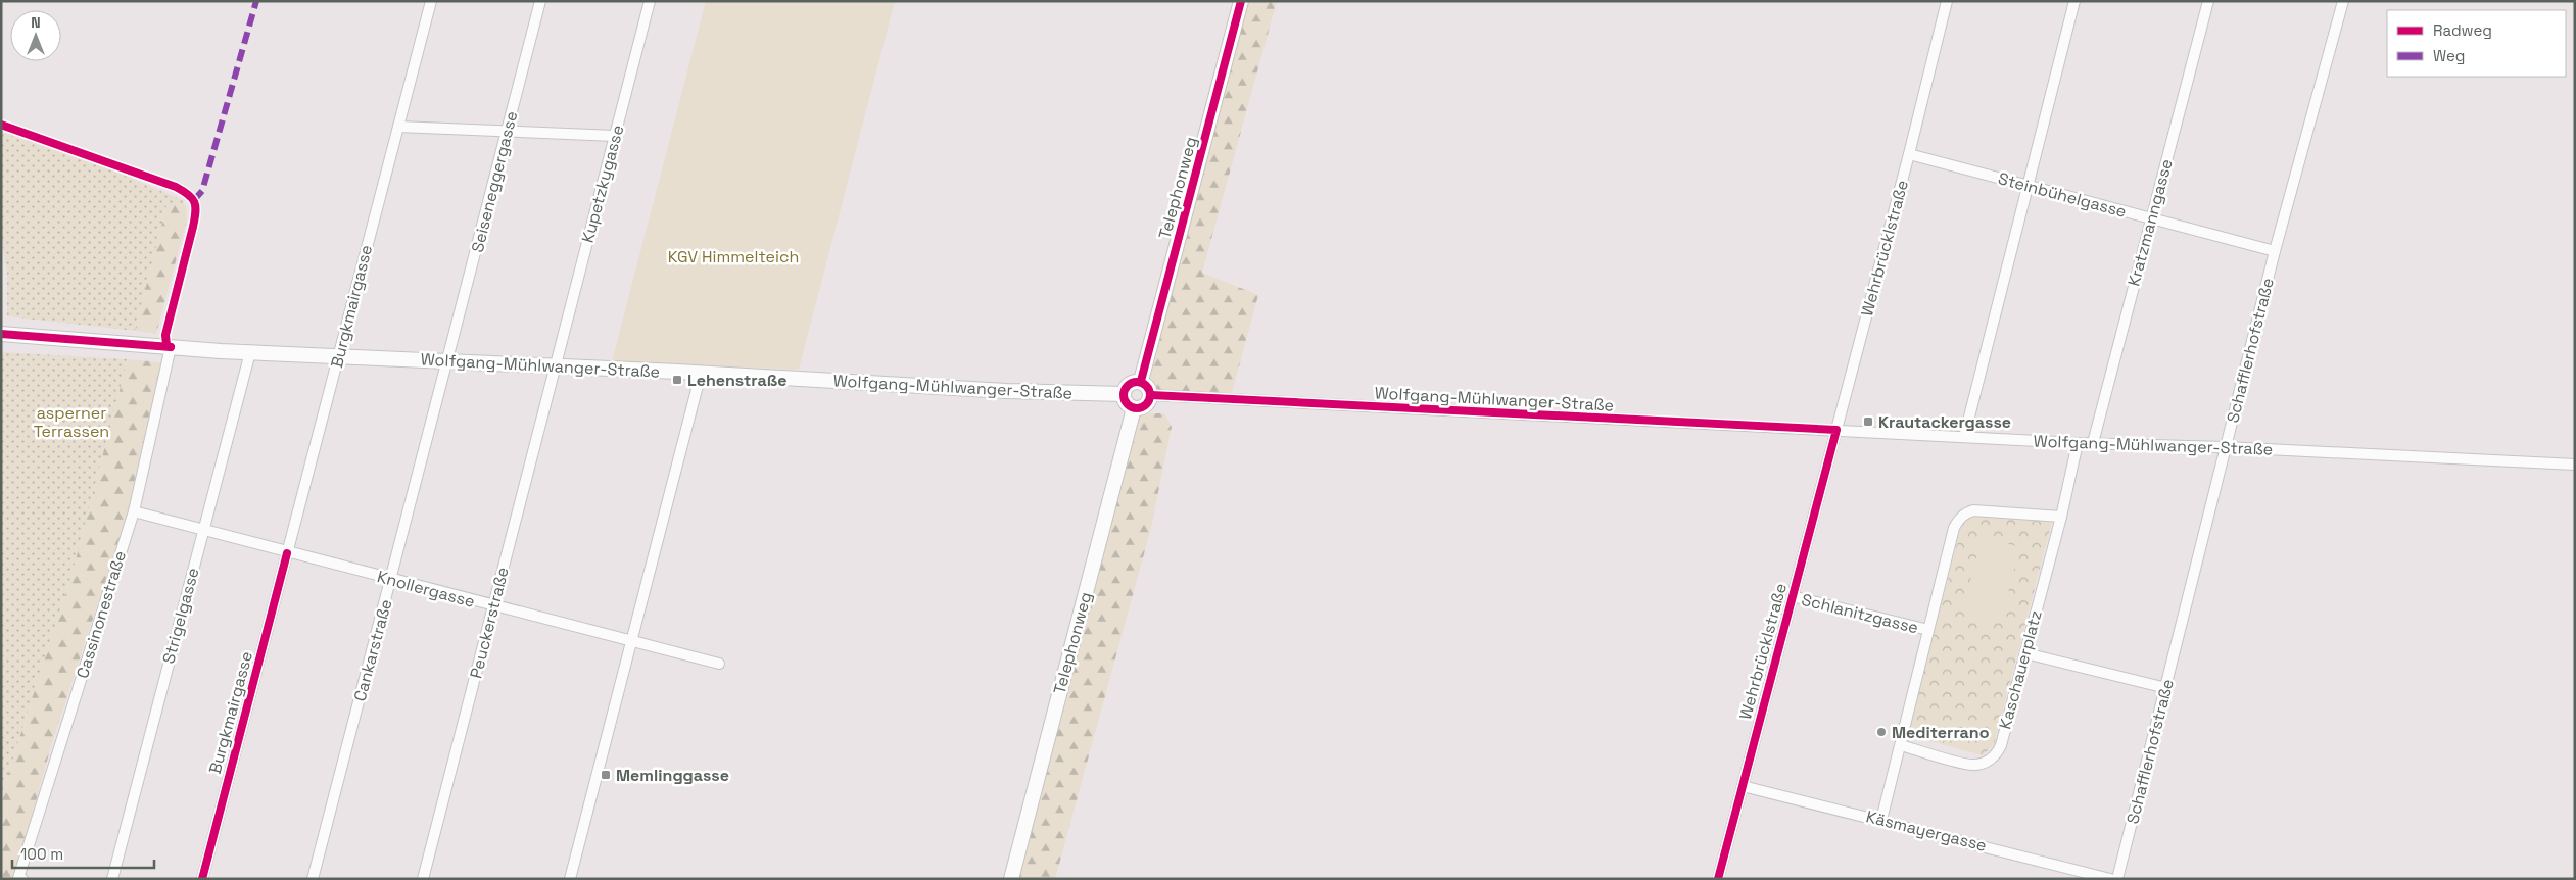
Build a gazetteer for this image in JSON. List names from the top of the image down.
{
  "streets": {
    "street": [
      "Seiseneggergasse",
      "Kupetzkygasse",
      "Telephonweg",
      "Steinbühelgasse",
      "Kratzmanngasse",
      "Wehrbrücklstraße",
      "Burgkmairgasse",
      "Schafflerhofstraße",
      "Wolfgang-Mühlwanger-Straße",
      "Knollergasse",
      "Schlanitzgasse",
      "Cassinonestraße",
      "Strigelgasse",
      "Peuckerstraße",
      "Cankarstraße",
      "Kaschauerplatz",
      "Käsmayergasse"
    ]
  },
  "crossings": [
    ["Seiseneggergasse", "Wolfgang-Mühlwanger-Straße"],
    ["Seiseneggergasse", "Cankarstraße"],
    ["Kupetzkygasse", "Wolfgang-Mühlwanger-Straße"],
    ["Kupetzkygasse", "Peuckerstraße"],
    ["Telephonweg", "Wolfgang-Mühlwanger-Straße"],
    ["Steinbühelgasse", "Kratzmanngasse"],
    ["Steinbühelgasse", "Wehrbrücklstraße"],
    ["Steinbühelgasse", "Schafflerhofstraße"],
    ["Kratzmanngasse", "Wolfgang-Mühlwanger-Straße"],
    ["Wehrbrücklstraße", "Wolfgang-Mühlwanger-Straße"],
    ["Wehrbrücklstraße", "Schlanitzgasse"],
    ["Wehrbrücklstraße", "Käsmayergasse"],
    ["Burgkmairgasse", "Wolfgang-Mühlwanger-Straße"],
    ["Burgkmairgasse", "Knollergasse"],
    ["Schafflerhofstraße", "Wolfgang-Mühlwanger-Straße"],
    ["Wolfgang-Mühlwanger-Straße", "Cassinonestraße"],
    ["Wolfgang-Mühlwanger-Straße", "Strigelgasse"],
    ["Wolfgang-Mühlwanger-Straße", "Peuckerstraße"],
    ["Wolfgang-Mühlwanger-Straße", "Cankarstraße"],
    ["Wolfgang-Mühlwanger-Straße", "Kaschauerplatz"],
    ["Knollergasse", "Cassinonestraße"],
    ["Knollergasse", "Strigelgasse"],
    ["Knollergasse", "Peuckerstraße"],
    ["Knollergasse", "Cankarstraße"]
  ],
  "parks": ["KGV Himmelteich", "asperner Terrassen"],
  "places": {
    "transit": ["Lehenstraße", "Krautackergasse", "Memlinggasse"],
    "other": ["Mediterrano"]
  },
  "legend": ["Radweg", "Weg"],
  "scale_bar": "100 m",
  "north": "top"
}
